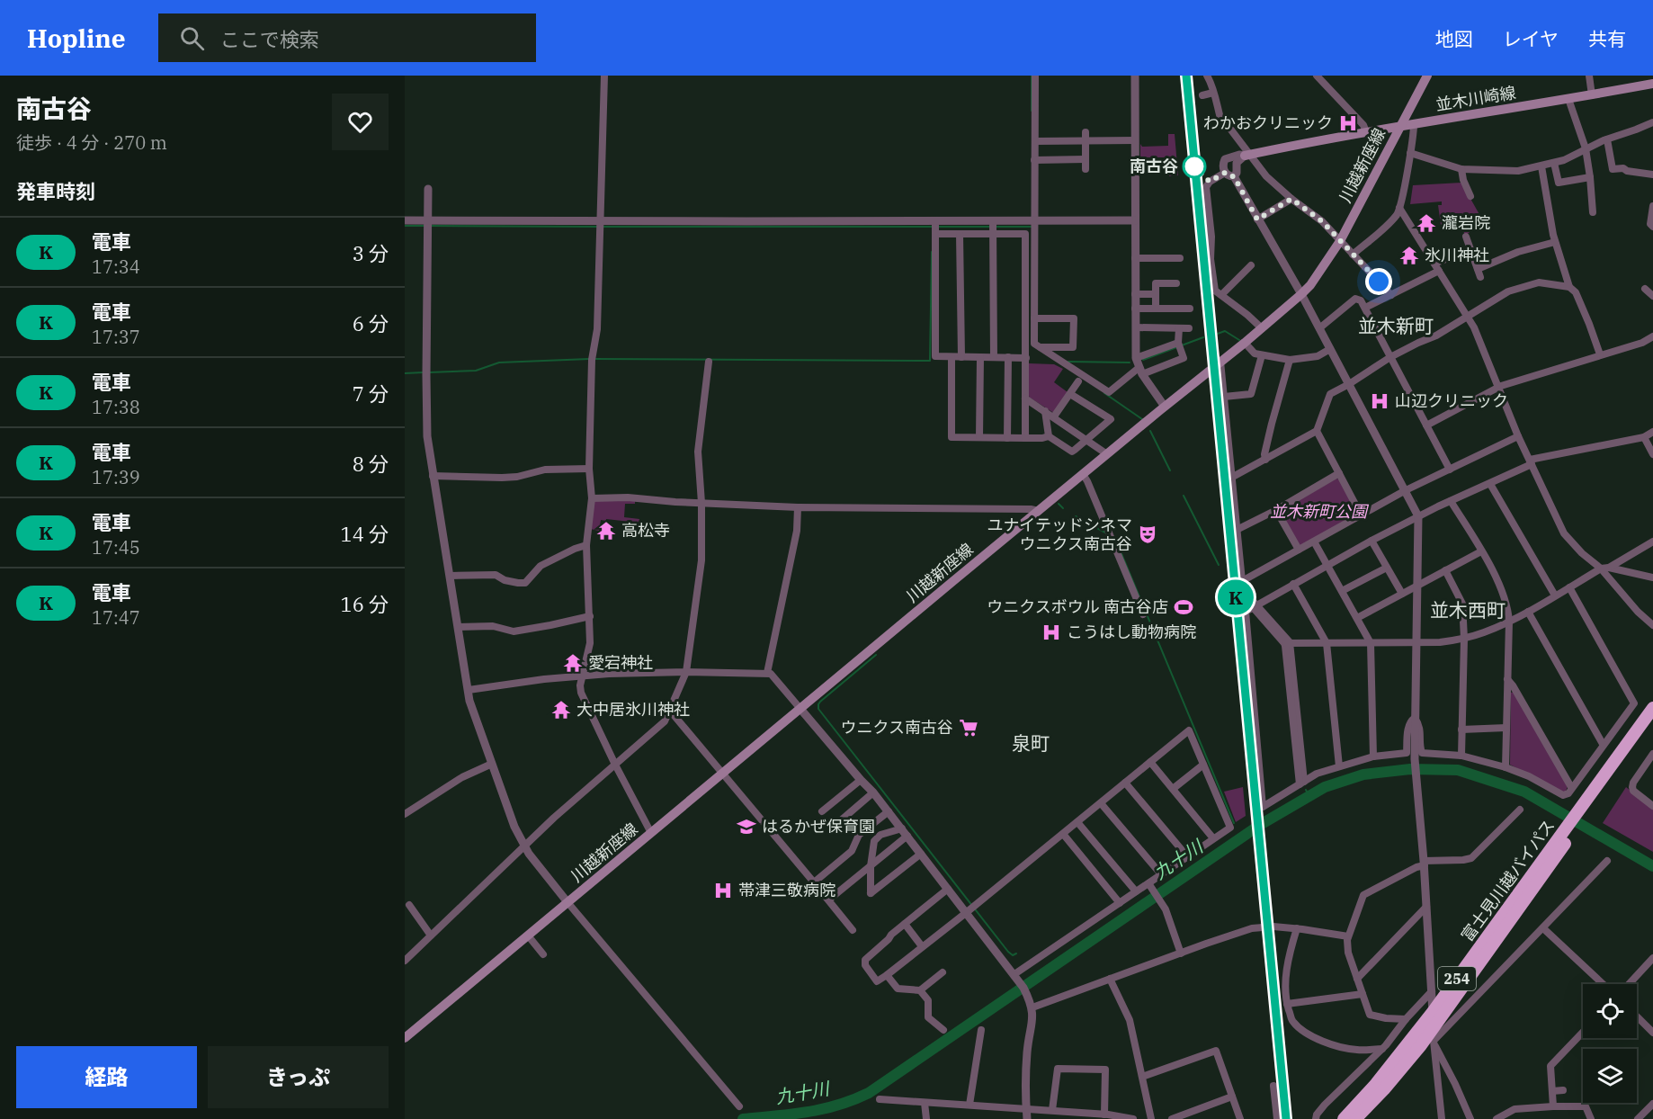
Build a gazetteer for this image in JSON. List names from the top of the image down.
{
  "streets": {
    "highway": ["富士見川越バイパス", "254"],
    "main road": ["並木川崎線", "川越新座線"]
  },
  "crossings": [
    ["並木川崎線", "川越新座線"]
  ],
  "districts": ["並木新町", "並木西町", "泉町"],
  "water": ["九十川"],
  "parks": ["並木新町公園"],
  "places": {
    "hospital": [
      "わかおクリニック",
      "山辺クリニック",
      "こうはし動物病院",
      "帯津三敬病院"
    ],
    "other": ["南古谷"],
    "temple": [
      "瀧岩院",
      "氷川神社",
      "高松寺",
      "愛宕神社",
      "大中居氷川神社"
    ],
    "theatre": ["ユナイテッドシネマ ウニクス南古谷"],
    "sports": ["ウニクスボウル 南古谷店"],
    "supermarket": ["ウニクス南古谷"],
    "school or university": ["はるかぜ保育園"]
  },
  "page": {
    "header": "Hopline",
    "search": "ここで検索",
    "nav": ["地図", "レイヤ", "共有"],
    "heading": [
      ["南古谷", "徒歩 · 4 分 · 270 m"],
      "発車時刻"
    ],
    "on_map": "K",
    "list": [
      {
        "mark": "K",
        "name": "電車",
        "note": "17:34",
        "value": "3 分"
      },
      {
        "mark": "K",
        "name": "電車",
        "note": "17:37",
        "value": "6 分"
      },
      {
        "mark": "K",
        "name": "電車",
        "note": "17:38",
        "value": "7 分"
      },
      {
        "mark": "K",
        "name": "電車",
        "note": "17:39",
        "value": "8 分"
      },
      {
        "mark": "K",
        "name": "電車",
        "note": "17:45",
        "value": "14 分"
      },
      {
        "mark": "K",
        "name": "電車",
        "note": "17:47",
        "value": "16 分"
      }
    ],
    "buttons": ["経路", "きっぷ"]
  }
}
